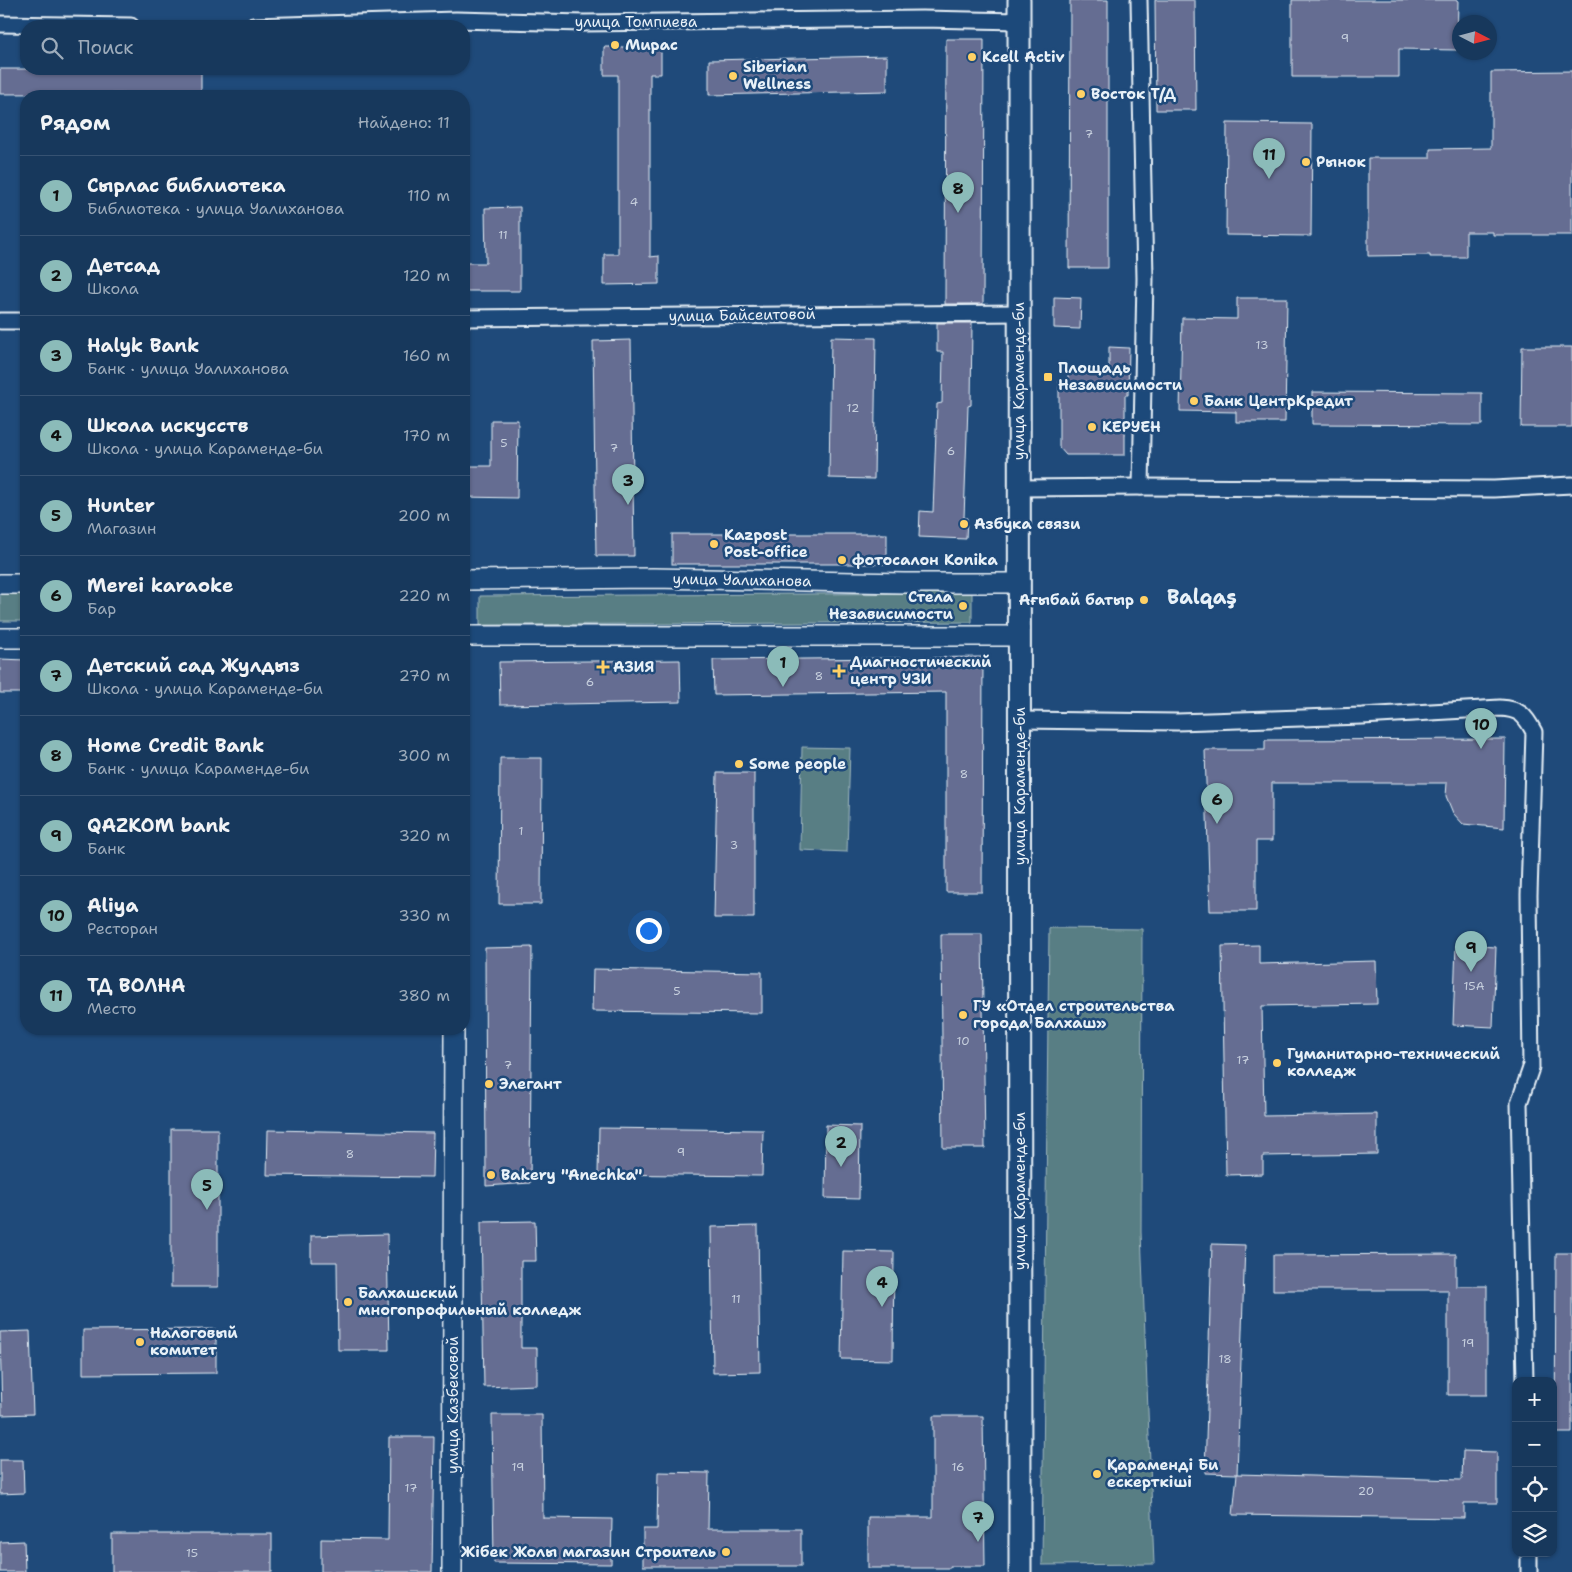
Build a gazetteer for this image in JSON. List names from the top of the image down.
{
  "streets": {
    "main road": ["улица Караменде-би"],
    "street": [
      "улица Томпиева",
      "улица Байсеитовой",
      "улица Уалиханова",
      "улица Казбековой"
    ]
  },
  "crossings": [
    ["улица Томпиева", "улица Караменде-би"],
    ["улица Байсеитовой", "улица Караменде-би"],
    ["улица Караменде-би", "улица Уалиханова"]
  ],
  "districts": ["Balqaş"],
  "places": {
    "other": [
      "Мирас",
      "Kcell Activ",
      "Siberian Wellness",
      "Восток Т/Д",
      "Рынок",
      "Банк ЦентрКредит",
      "КЕРУЕН",
      "Азбука связи",
      "Kazpost Post-office",
      "фотосалон Konika",
      "Ағыбай батыр",
      "Стела Независимости",
      "Some people",
      "ГУ «Отдел строительства города Балхаш»",
      "Гуманитарно-технический колледж",
      "Элегант",
      "Bakery \"Anechka\"",
      "Балхашский многопрофильный колледж",
      "Налоговый комитет",
      "Қараменді Би ескерткіші",
      "Жібек Жолы магазин Строитель"
    ],
    "transit": ["Площадь Независимости"],
    "health": ["АЗИЯ", "Диагностический центр УЗИ"]
  },
  "house_numbers": [
    "9",
    "7",
    "4",
    "11",
    "13",
    "12",
    "5",
    "7",
    "6",
    "8",
    "6",
    "8",
    "1",
    "3",
    "15А",
    "5",
    "10",
    "17",
    "7",
    "9",
    "8",
    "11",
    "19",
    "18",
    "19",
    "16",
    "17",
    "20",
    "15"
  ],
  "north": "right",
  "page": {
    "search": "Поиск",
    "heading": ["Рядом", "Найдено: 11"],
    "pins": [
      "11",
      "8",
      "3",
      "1",
      "10",
      "6",
      "9",
      "2",
      "5",
      "4",
      "7"
    ],
    "list": [
      {
        "mark": "1",
        "name": "Сырлас библиотека",
        "note": "Библиотека · улица Уалиханова",
        "value": "110 m"
      },
      {
        "mark": "2",
        "name": "Детсад",
        "note": "Школа",
        "value": "120 m"
      },
      {
        "mark": "3",
        "name": "Halyk Bank",
        "note": "Банк · улица Уалиханова",
        "value": "160 m"
      },
      {
        "mark": "4",
        "name": "Школа искусств",
        "note": "Школа · улица Караменде-би",
        "value": "170 m"
      },
      {
        "mark": "5",
        "name": "Hunter",
        "note": "Магазин",
        "value": "200 m"
      },
      {
        "mark": "6",
        "name": "Merei karaoke",
        "note": "Бар",
        "value": "220 m"
      },
      {
        "mark": "7",
        "name": "Детский сад Жулдыз",
        "note": "Школа · улица Караменде-би",
        "value": "270 m"
      },
      {
        "mark": "8",
        "name": "Home Credit Bank",
        "note": "Банк · улица Караменде-би",
        "value": "300 m"
      },
      {
        "mark": "9",
        "name": "QAZKOM bank",
        "note": "Банк",
        "value": "320 m"
      },
      {
        "mark": "10",
        "name": "Aliya",
        "note": "Ресторан",
        "value": "330 m"
      },
      {
        "mark": "11",
        "name": "ТД ВОЛНА",
        "note": "Место",
        "value": "380 m"
      }
    ],
    "map_buttons": ["+", "−"]
  }
}
